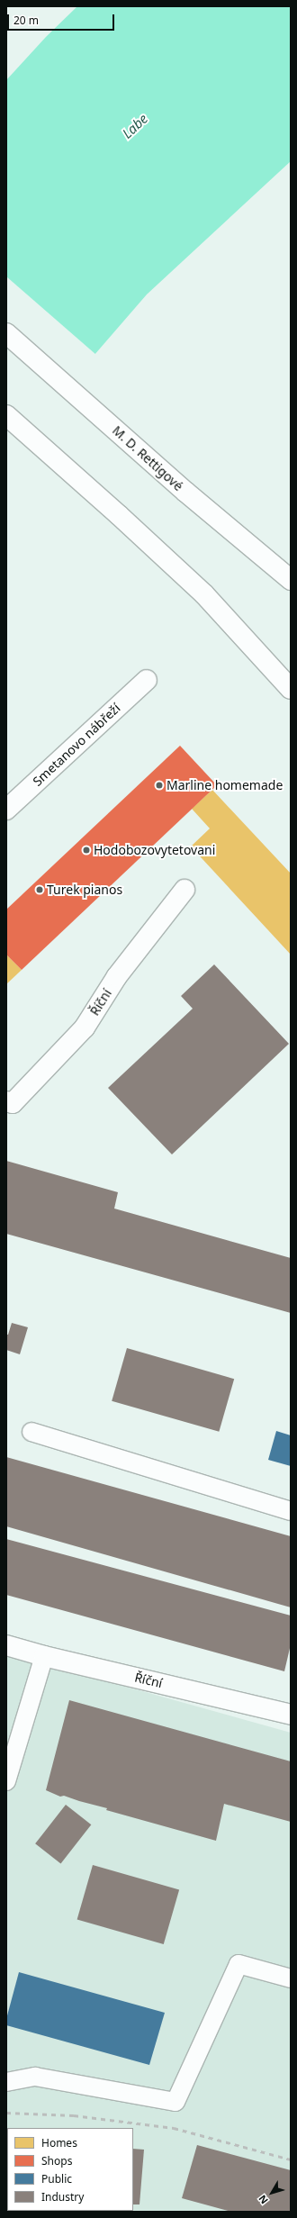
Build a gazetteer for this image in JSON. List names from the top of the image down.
{
  "streets": {
    "main road": ["M. D. Rettigové", "Smetanovo nábřeží", "Říční"]
  },
  "water": ["Labe"],
  "places": ["Marline homemade", "Hodobozovytetovani", "Turek pianos"],
  "legend": [
    "Homes",
    "Shops",
    "Public",
    "Industry"
  ],
  "scale_bar": "20 m",
  "north": "bottom left"
}
